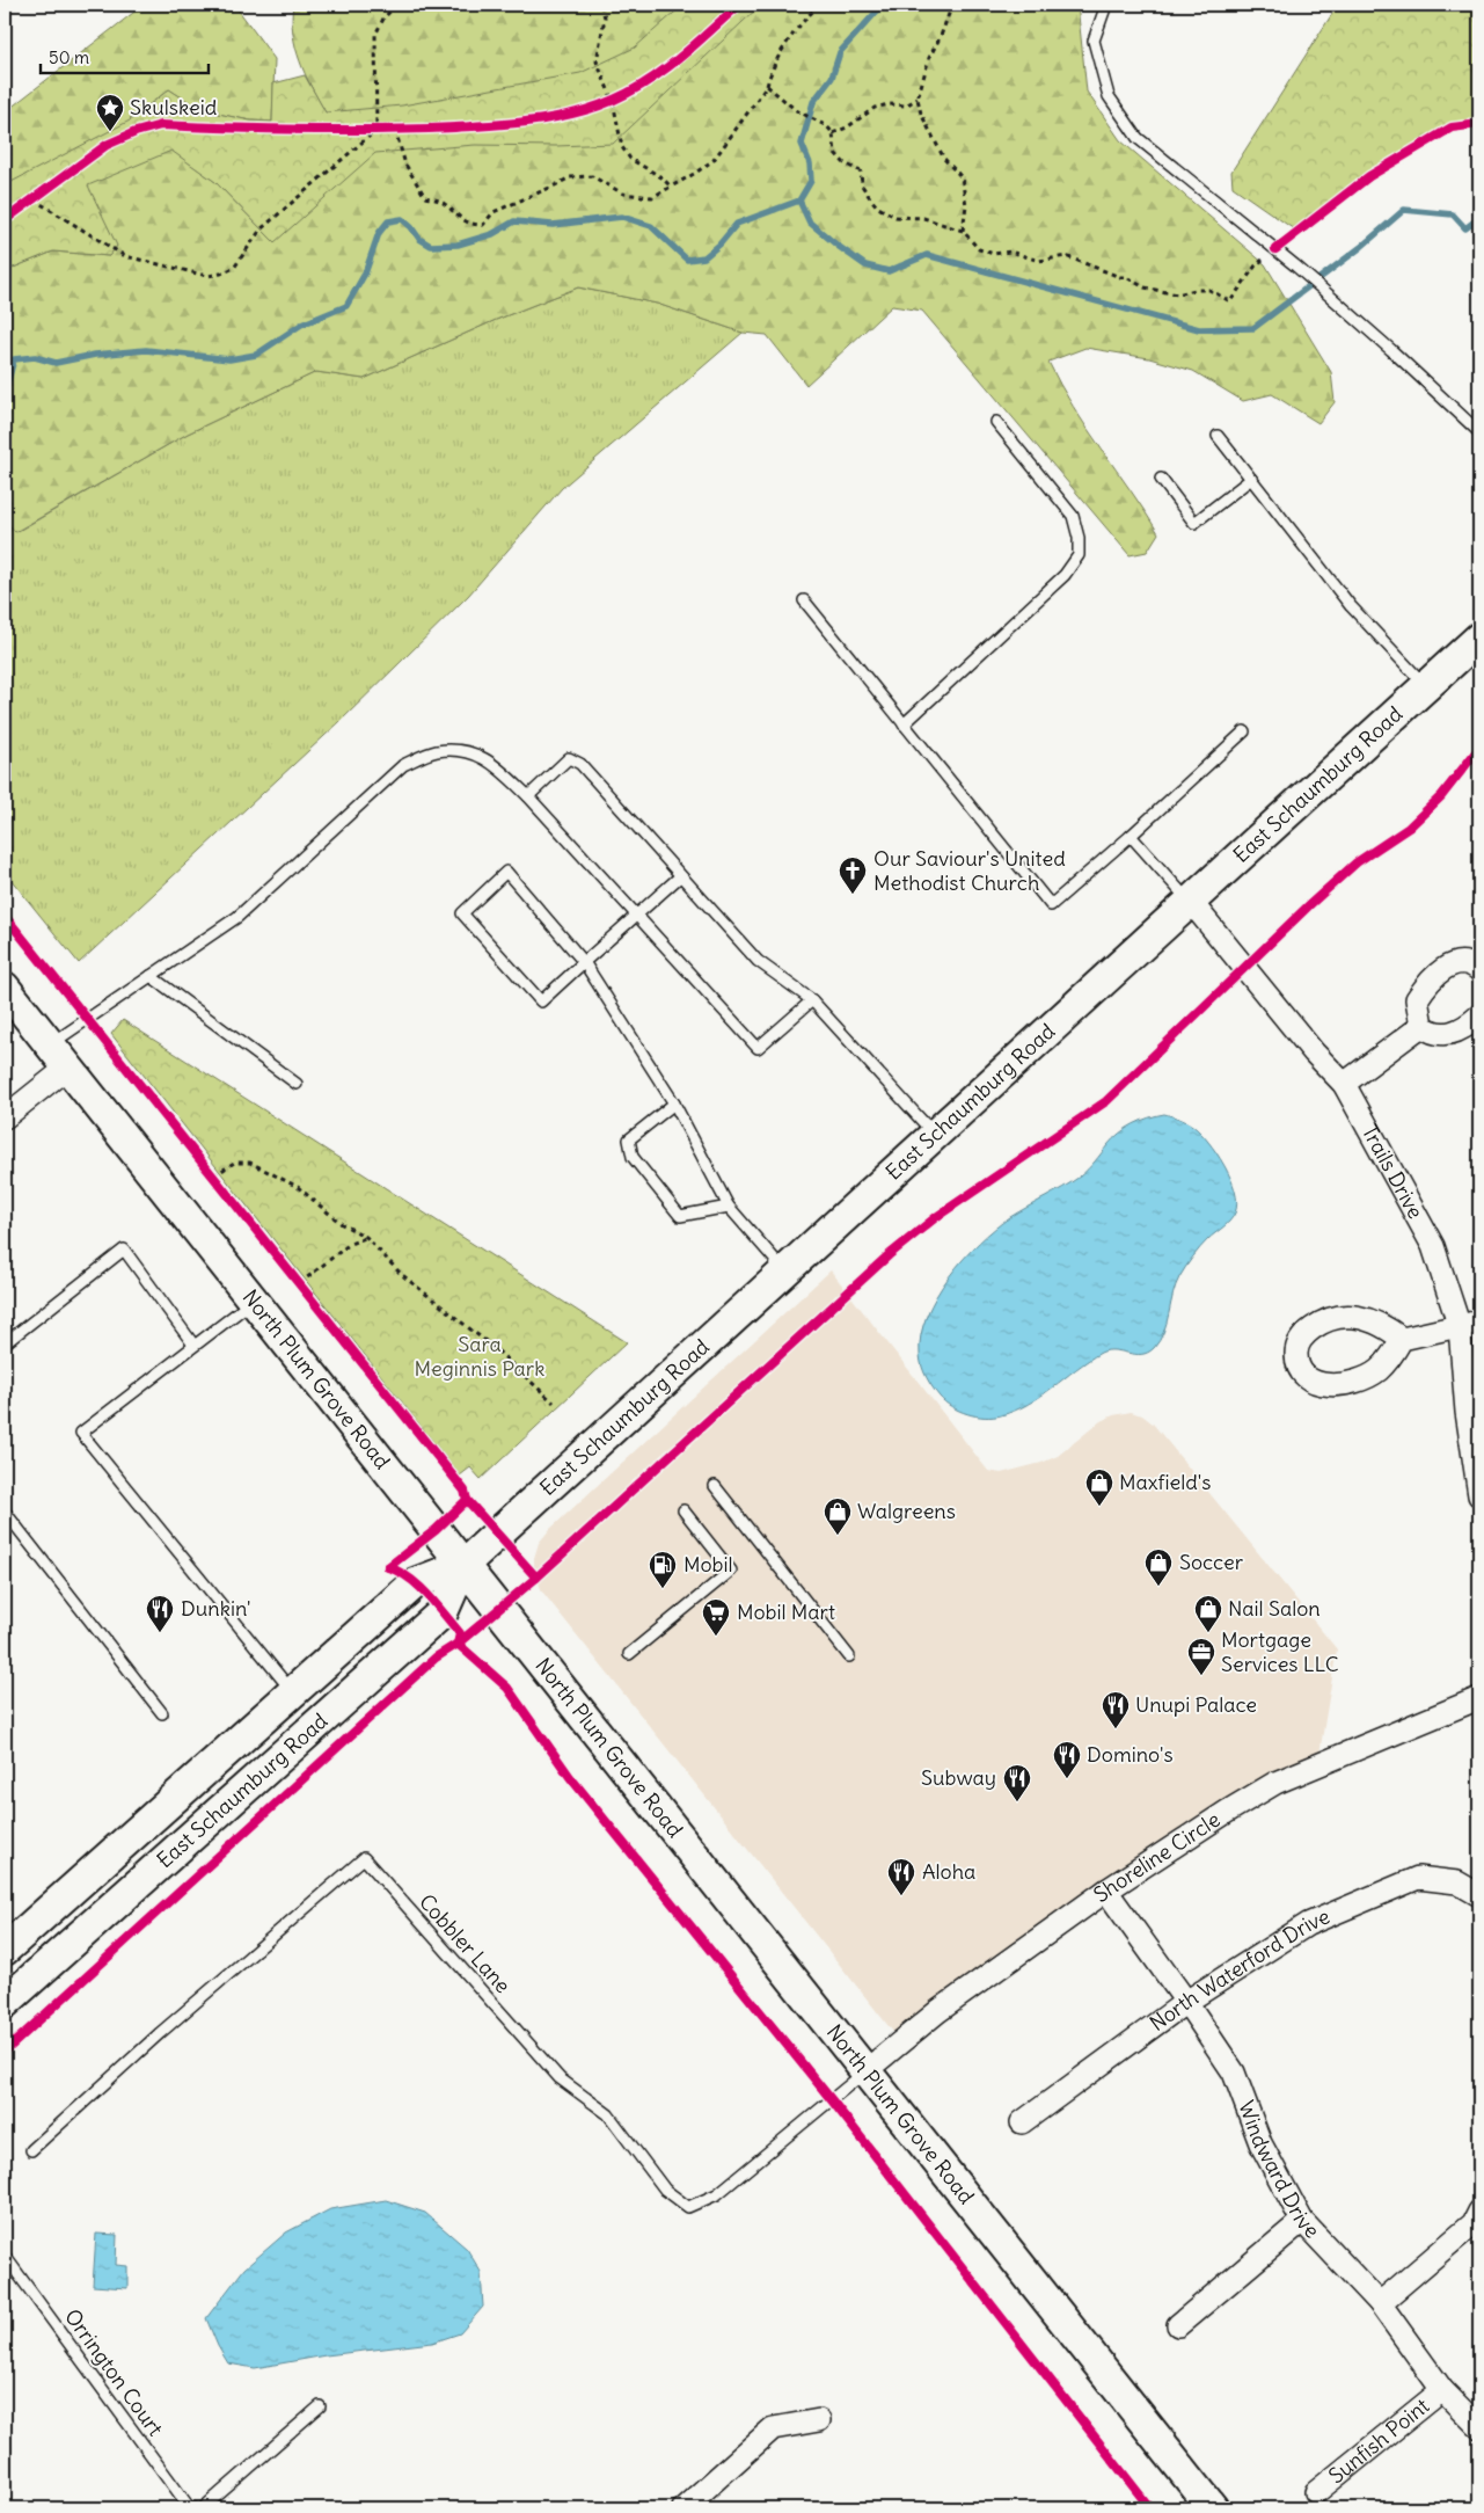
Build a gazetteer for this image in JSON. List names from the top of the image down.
{
  "streets": {
    "main road": ["East Schaumburg Road", "North Plum Grove Road"],
    "street": [
      "Trails Drive",
      "Shoreline Circle",
      "North Waterford Drive",
      "Windward Drive",
      "Sunfish Point"
    ],
    "lane": ["Cobbler Lane", "Orrington Court"]
  },
  "crossings": [
    ["East Schaumburg Road", "Trails Drive"],
    ["East Schaumburg Road", "North Plum Grove Road"],
    ["North Plum Grove Road", "Shoreline Circle"],
    ["North Plum Grove Road", "Cobbler Lane"],
    ["Shoreline Circle", "Cobbler Lane"],
    ["Shoreline Circle", "Windward Drive"],
    ["North Waterford Drive", "Windward Drive"],
    ["Windward Drive", "Sunfish Point"]
  ],
  "parks": ["Sara Meginnis Park"],
  "places": {
    "place": ["Skulskeid"],
    "church": ["Our Saviour's United Methodist Church"],
    "shop": [
      "Maxfield's",
      "Walgreens",
      "Soccer",
      "Nail Salon"
    ],
    "fuel station": ["Mobil"],
    "restaurant": [
      "Dunkin'",
      "Unupi Palace",
      "Domino's",
      "Subway",
      "Aloha"
    ],
    "supermarket": ["Mobil Mart"],
    "office": ["Mortgage Services LLC"]
  },
  "scale_bar": "50 m"
}
